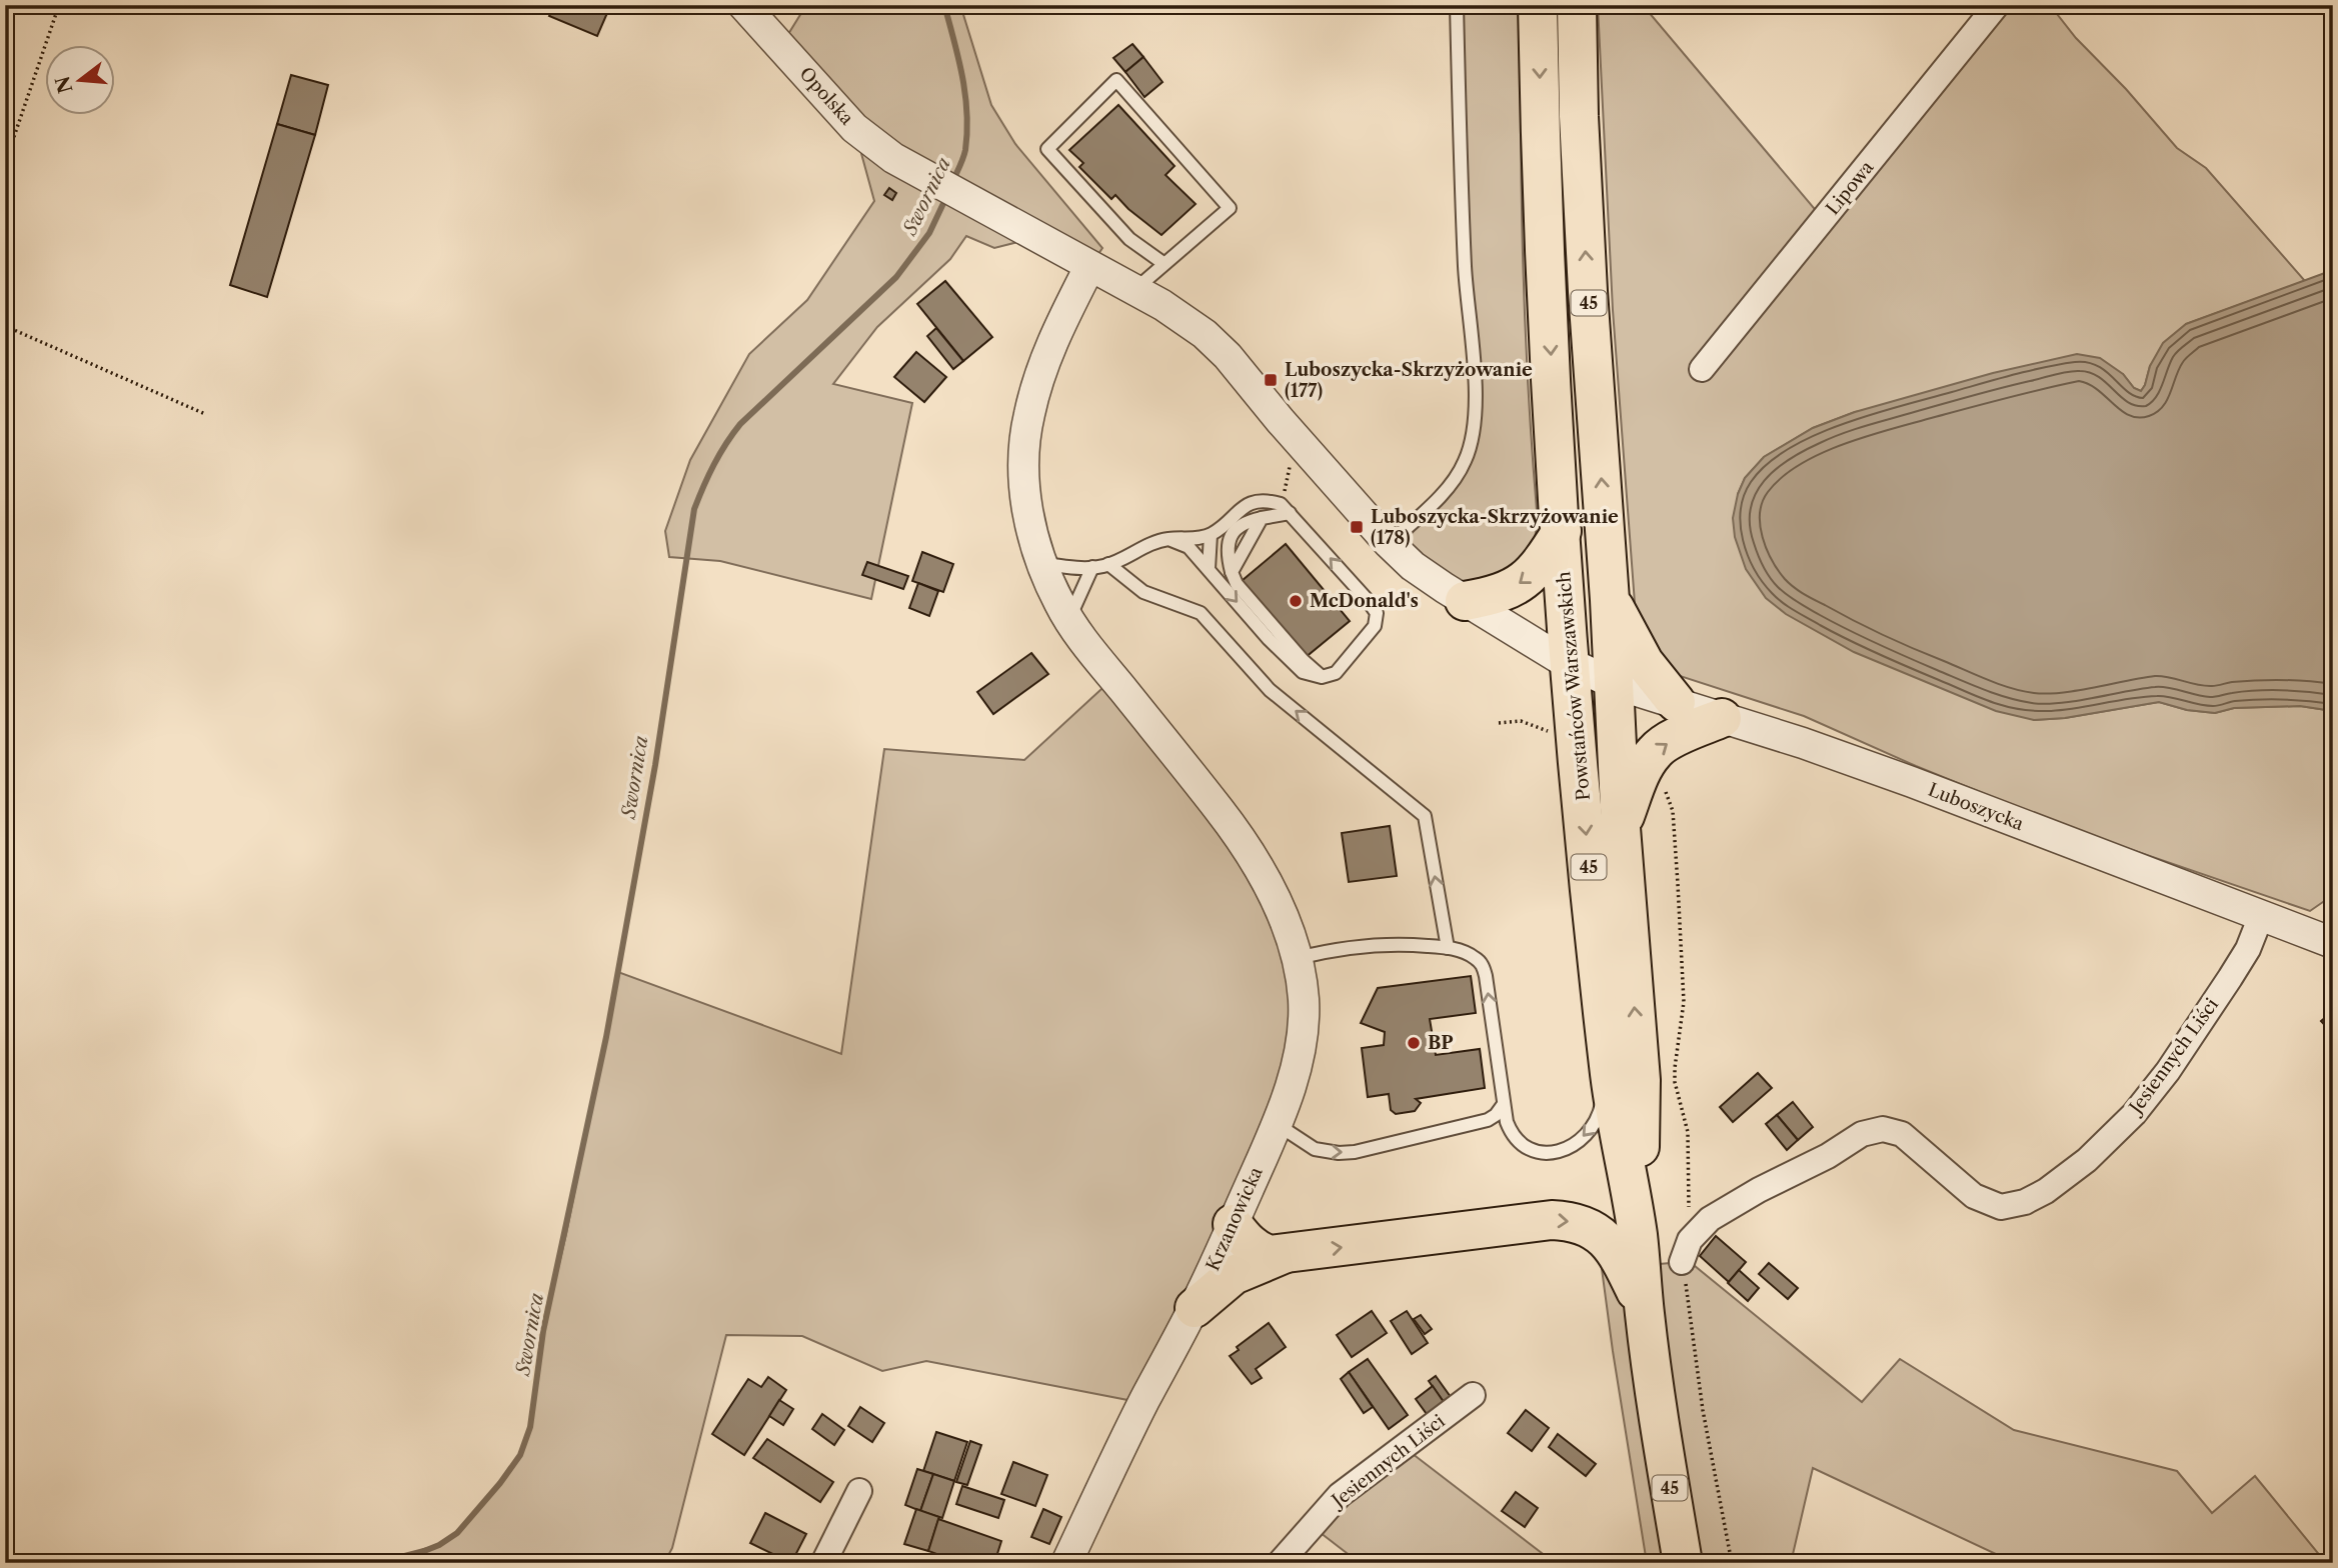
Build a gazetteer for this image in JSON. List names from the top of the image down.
{
  "streets": {
    "main road": ["45", "Powstańców Warszawskich"],
    "street": [
      "Opolska",
      "Lipowa",
      "Luboszycka",
      "Jesiennych Liści",
      "Krzanowicka"
    ]
  },
  "crossings": [
    ["Opolska", "Luboszycka"],
    ["Opolska", "Krzanowicka"],
    ["Powstańców Warszawskich", "Luboszycka"],
    ["Luboszycka", "Jesiennych Liści"]
  ],
  "water": ["Swornica"],
  "places": {
    "transit": ["Luboszycka-Skrzyżowanie (177)", "Luboszycka-Skrzyżowanie (178)"],
    "other": ["McDonald's", "BP"]
  },
  "north": "left"
}
